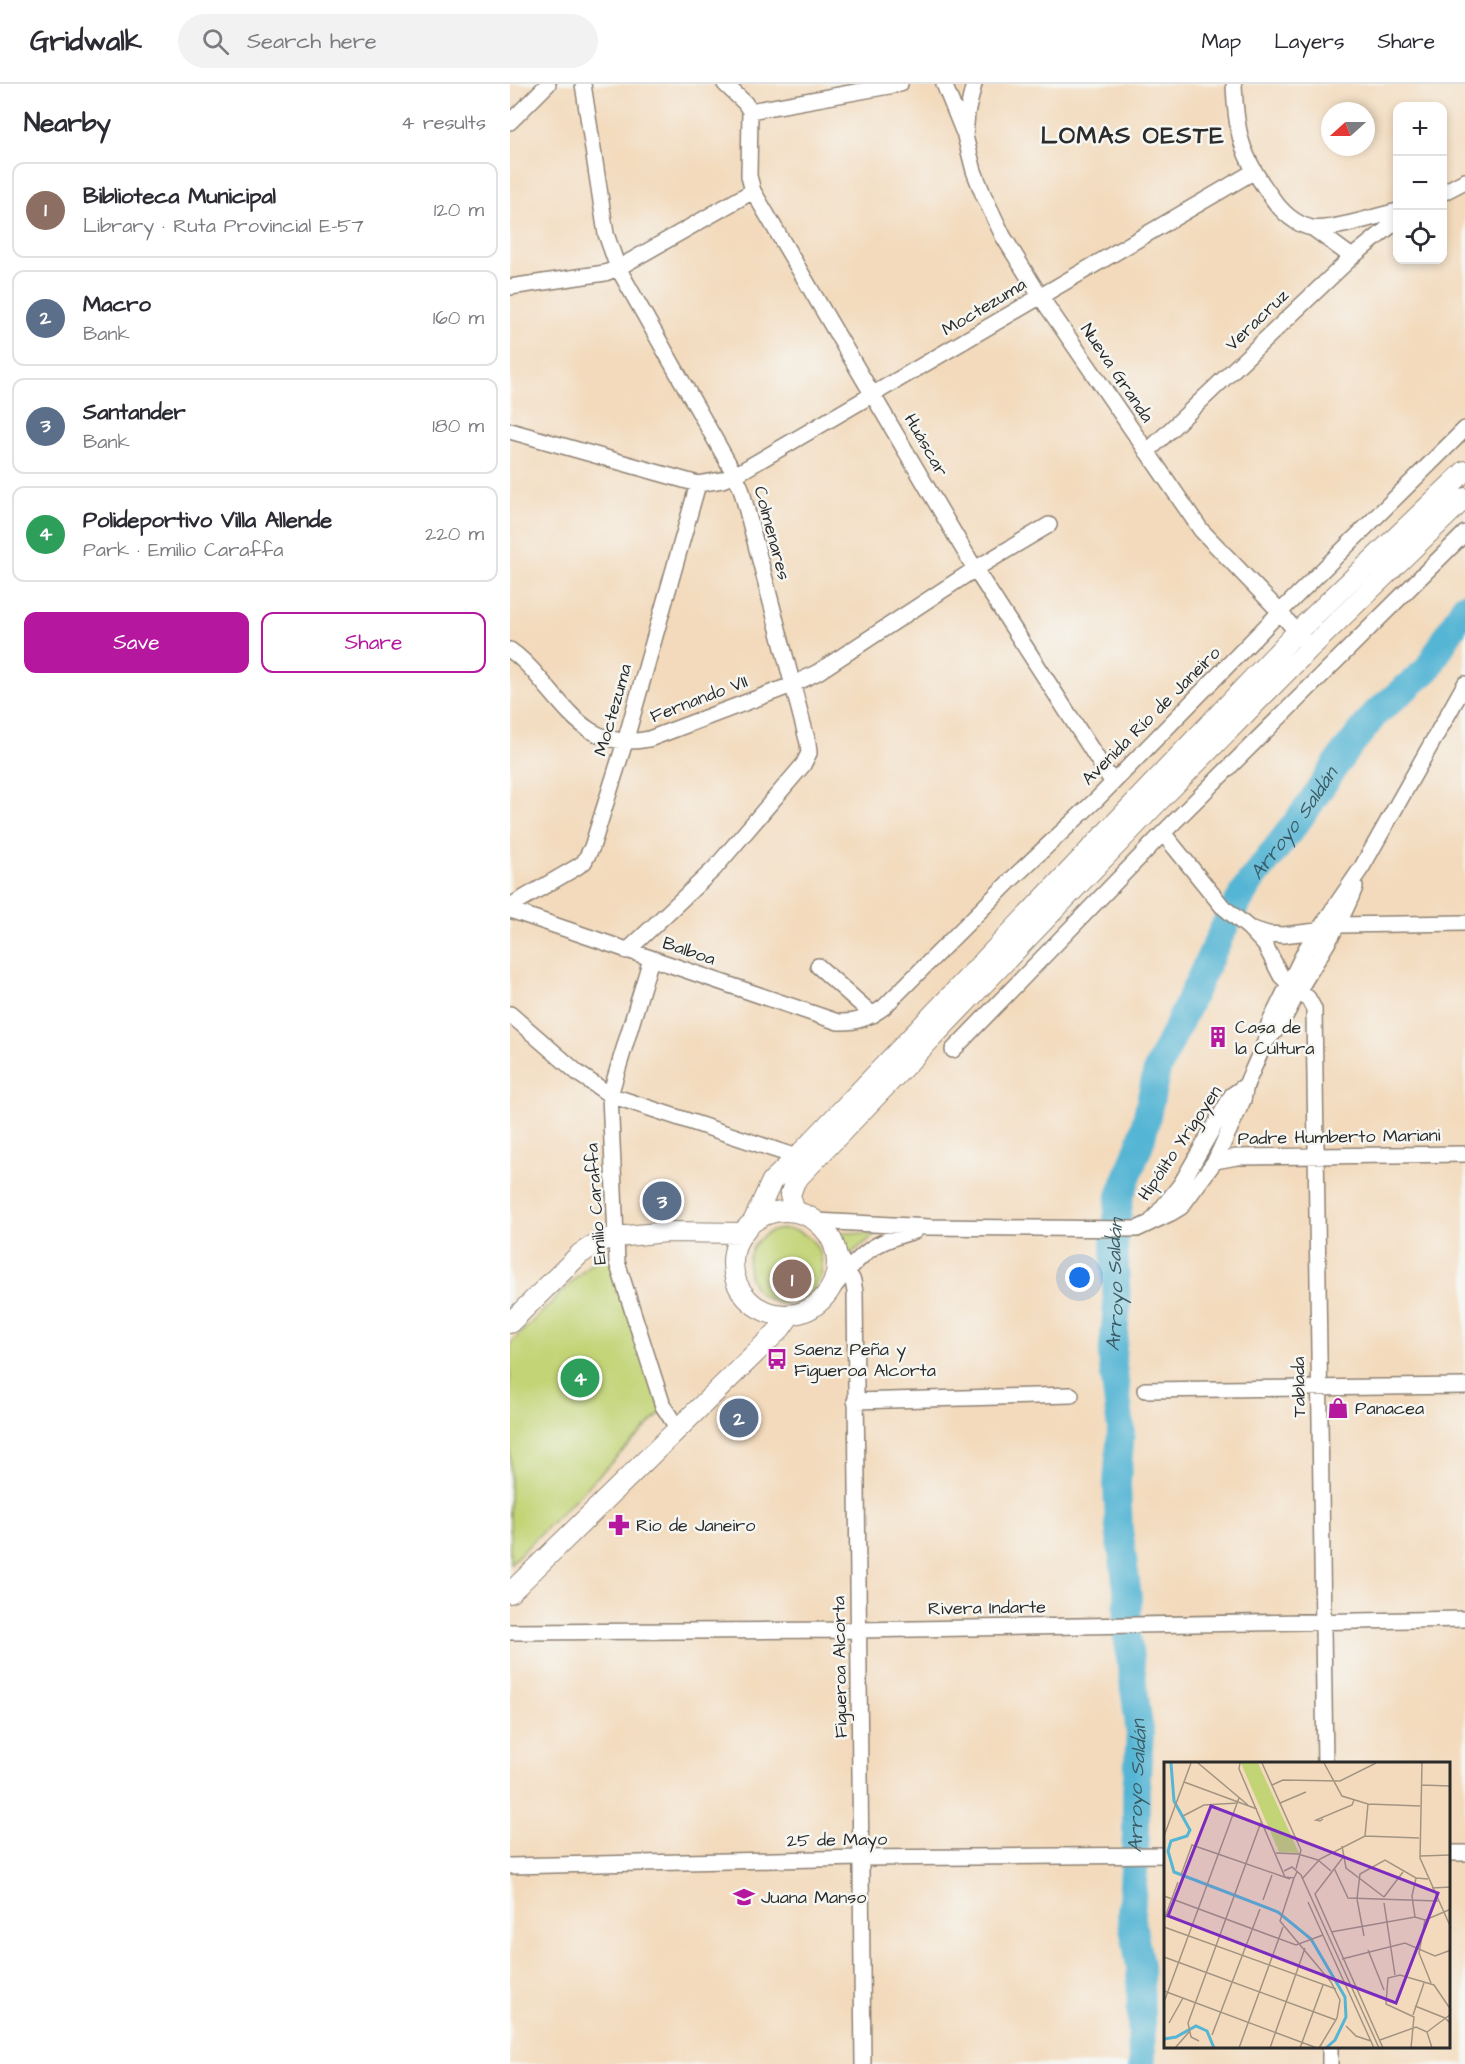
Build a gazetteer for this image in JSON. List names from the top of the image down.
{
  "streets": {
    "street": [
      "Moctezuma",
      "Veracruz",
      "Nueva Granda",
      "Huáscar",
      "Colmenares",
      "Fernando VII",
      "Avenida Río de Janeiro",
      "Balboa",
      "Padre Humberto Mariani",
      "Hipólito Yrigoyen",
      "Emilio Caraffa",
      "Tablada",
      "Rivera Indarte",
      "Figueroa Alcorta",
      "25 de Mayo"
    ]
  },
  "crossings": [
    ["Moctezuma", "Nueva Granda"],
    ["Moctezuma", "Huáscar"],
    ["Moctezuma", "Colmenares"],
    ["Moctezuma", "Fernando VII"],
    ["Moctezuma", "Balboa"],
    ["Veracruz", "Nueva Granda"],
    ["Nueva Granda", "Avenida Río de Janeiro"],
    ["Huáscar", "Avenida Río de Janeiro"],
    ["Colmenares", "Fernando VII"],
    ["Colmenares", "Balboa"],
    ["Avenida Río de Janeiro", "Balboa"],
    ["Balboa", "Emilio Caraffa"],
    ["Padre Humberto Mariani", "Hipólito Yrigoyen"],
    ["Padre Humberto Mariani", "Tablada"],
    ["Hipólito Yrigoyen", "Tablada"],
    ["Tablada", "Rivera Indarte"],
    ["Rivera Indarte", "Figueroa Alcorta"],
    ["Figueroa Alcorta", "25 de Mayo"]
  ],
  "districts": ["LOMAS OESTE"],
  "water": ["Arroyo Saldán"],
  "places": {
    "building": ["Casa de la Cultura"],
    "bus stop": ["Saenz Peña y Figueroa Alcorta"],
    "shop": ["Panacea"],
    "pharmacy": ["Rio de Janeiro"],
    "school or university": ["Juana Manso"]
  },
  "north": "left",
  "page": {
    "header": "Gridwalk",
    "search": "Search here",
    "nav": ["Map", "Layers", "Share"],
    "heading": ["Nearby", "4 results"],
    "map_buttons": ["+", "−"],
    "list": [
      {
        "mark": "1",
        "name": "Biblioteca Municipal",
        "note": "Library · Ruta Provincial E-57",
        "value": "120 m"
      },
      {
        "mark": "2",
        "name": "Macro",
        "note": "Bank",
        "value": "160 m"
      },
      {
        "mark": "3",
        "name": "Santander",
        "note": "Bank",
        "value": "180 m"
      },
      {
        "mark": "4",
        "name": "Polideportivo Villa Allende",
        "note": "Park · Emilio Caraffa",
        "value": "220 m"
      }
    ],
    "buttons": ["Save", "Share"],
    "pins": [
      "3",
      "1",
      "4",
      "2"
    ]
  }
}
